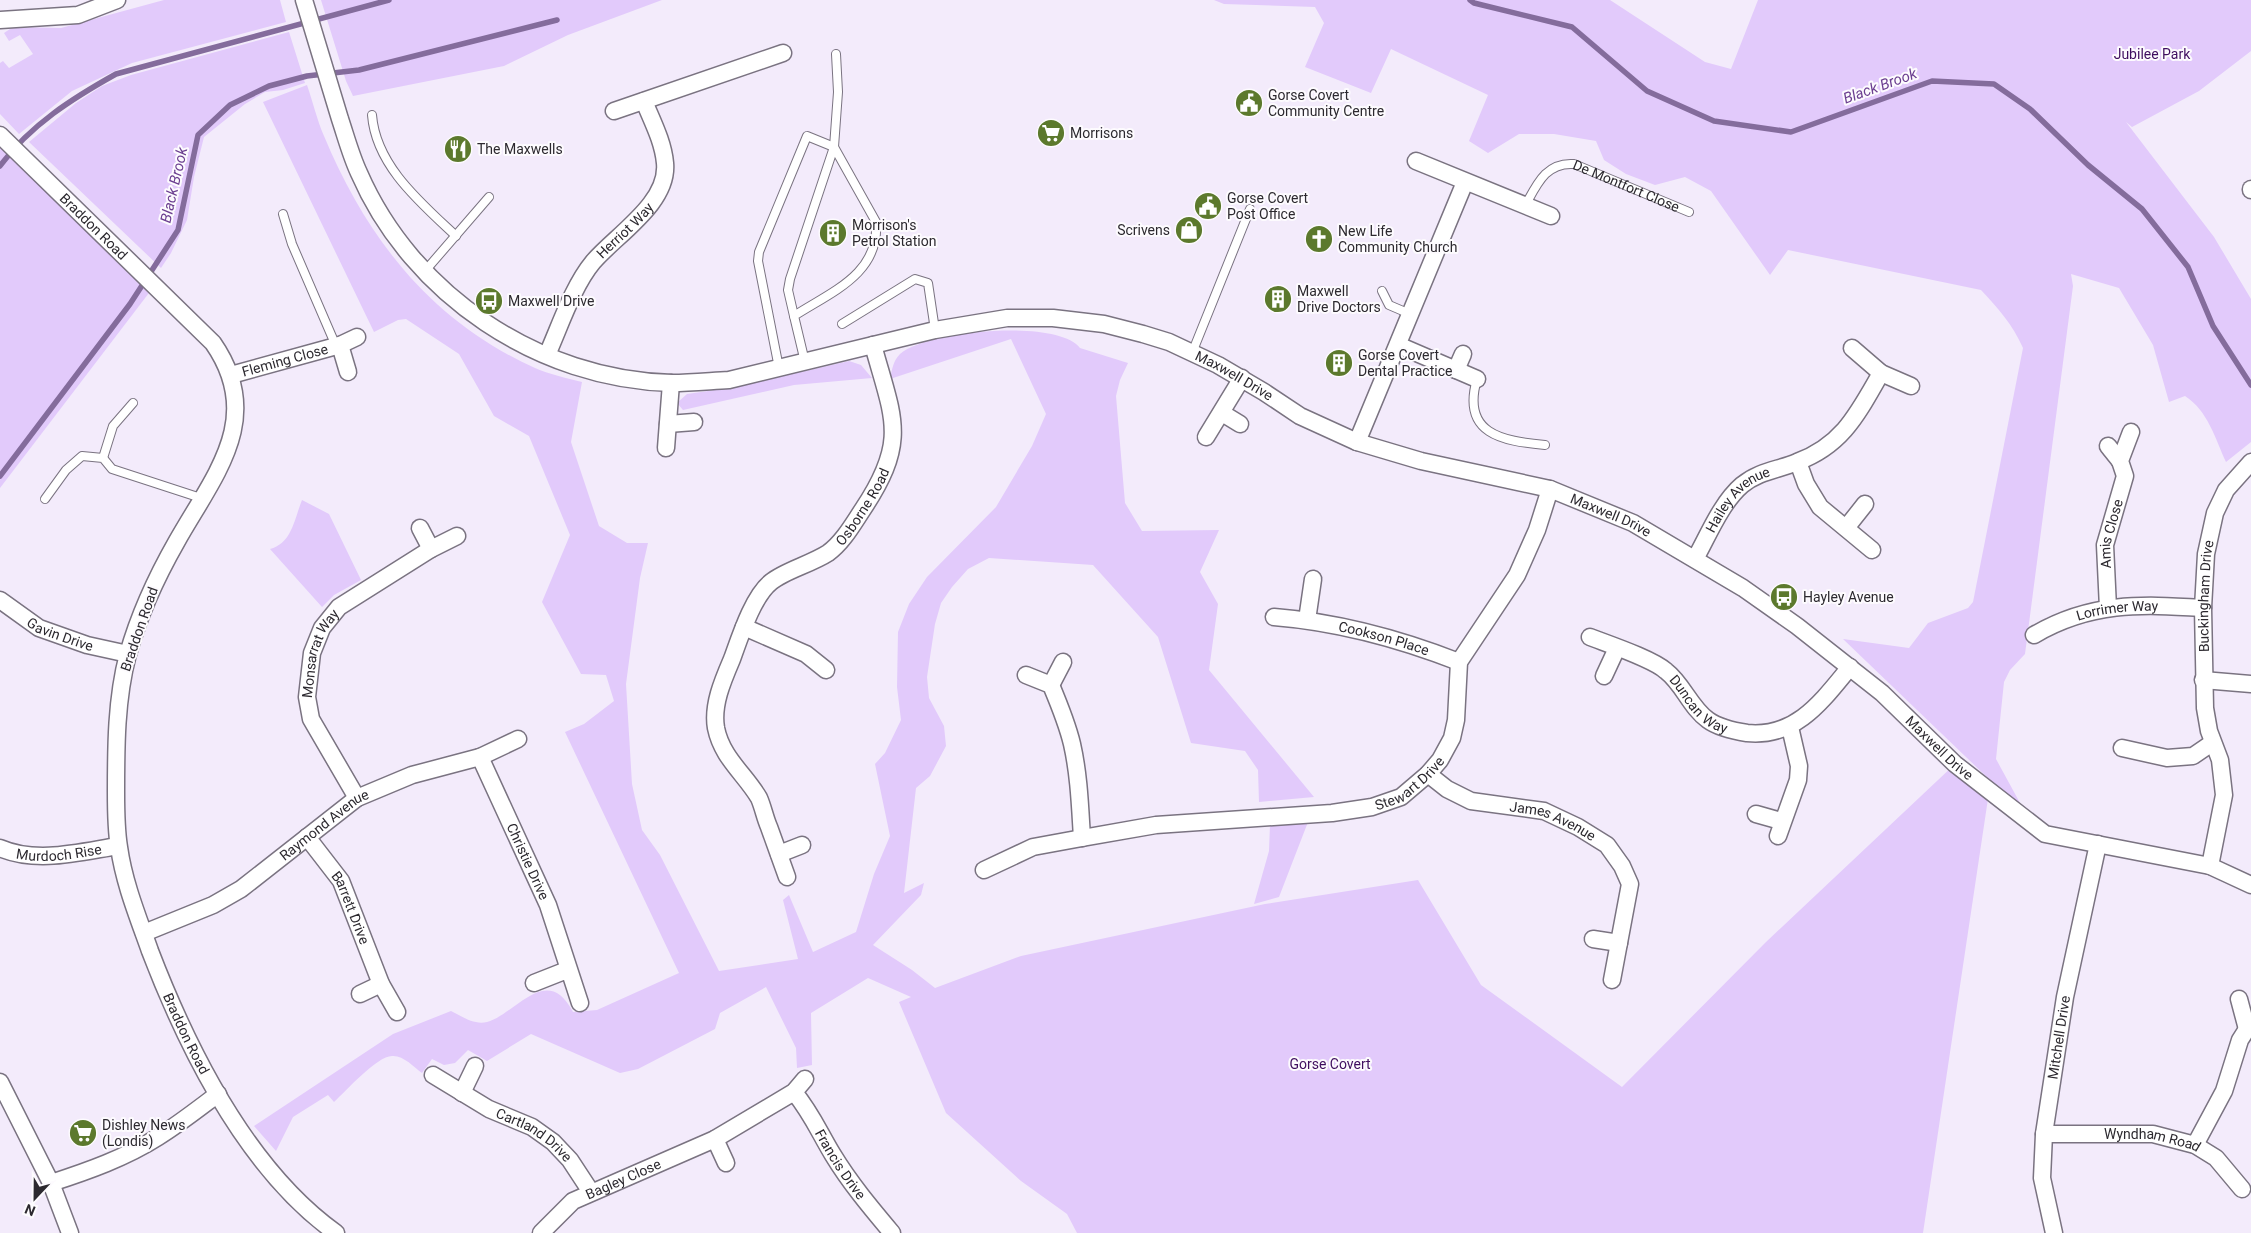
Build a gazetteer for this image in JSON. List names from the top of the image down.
{
  "streets": {
    "street": [
      "Braddon Road",
      "Herriot Way",
      "Fleming Close",
      "Maxwell Drive",
      "Hailey Avenue",
      "Osborne Road",
      "Amis Close",
      "Buckingham Drive",
      "Lorrimer Way",
      "Gavin Drive",
      "Cookson Place",
      "Monsarrat Way",
      "Duncan Way",
      "Stewart Drive",
      "James Avenue",
      "Raymond Avenue",
      "Murdoch Rise",
      "Christie Drive",
      "Barrett Drive",
      "Mitchell Drive",
      "Cartland Drive",
      "Wyndham Road",
      "Francis Drive",
      "Bagley Close"
    ],
    "lane": ["De Montfort Close"]
  },
  "crossings": [
    ["Braddon Road", "Fleming Close"],
    ["Braddon Road", "Gavin Drive"],
    ["Braddon Road", "Raymond Avenue"],
    ["Braddon Road", "Murdoch Rise"],
    ["Herriot Way", "Maxwell Drive"],
    ["Maxwell Drive", "Hailey Avenue"],
    ["Maxwell Drive", "Osborne Road"],
    ["Maxwell Drive", "Buckingham Drive"],
    ["Maxwell Drive", "Duncan Way"],
    ["Maxwell Drive", "Mitchell Drive"],
    ["Amis Close", "Lorrimer Way"],
    ["Buckingham Drive", "Lorrimer Way"],
    ["Cookson Place", "Stewart Drive"],
    ["Monsarrat Way", "Raymond Avenue"],
    ["Stewart Drive", "James Avenue"],
    ["Raymond Avenue", "Christie Drive"],
    ["Raymond Avenue", "Barrett Drive"],
    ["Mitchell Drive", "Wyndham Road"],
    ["Cartland Drive", "Bagley Close"],
    ["Francis Drive", "Bagley Close"]
  ],
  "water": ["Black Brook"],
  "parks": ["Jubilee Park", "Gorse Covert"],
  "places": {
    "public building": ["Gorse Covert Community Centre", "Gorse Covert Post Office"],
    "supermarket": ["Morrisons", "Dishley News (Londis)"],
    "restaurant": ["The Maxwells"],
    "shop": ["Scrivens"],
    "building": ["Morrison's Petrol Station", "Maxwell Drive Doctors", "Gorse Covert Dental Practice"],
    "church": ["New Life Community Church"],
    "bus stop": ["Maxwell Drive", "Hayley Avenue"]
  },
  "north": "bottom"
}
